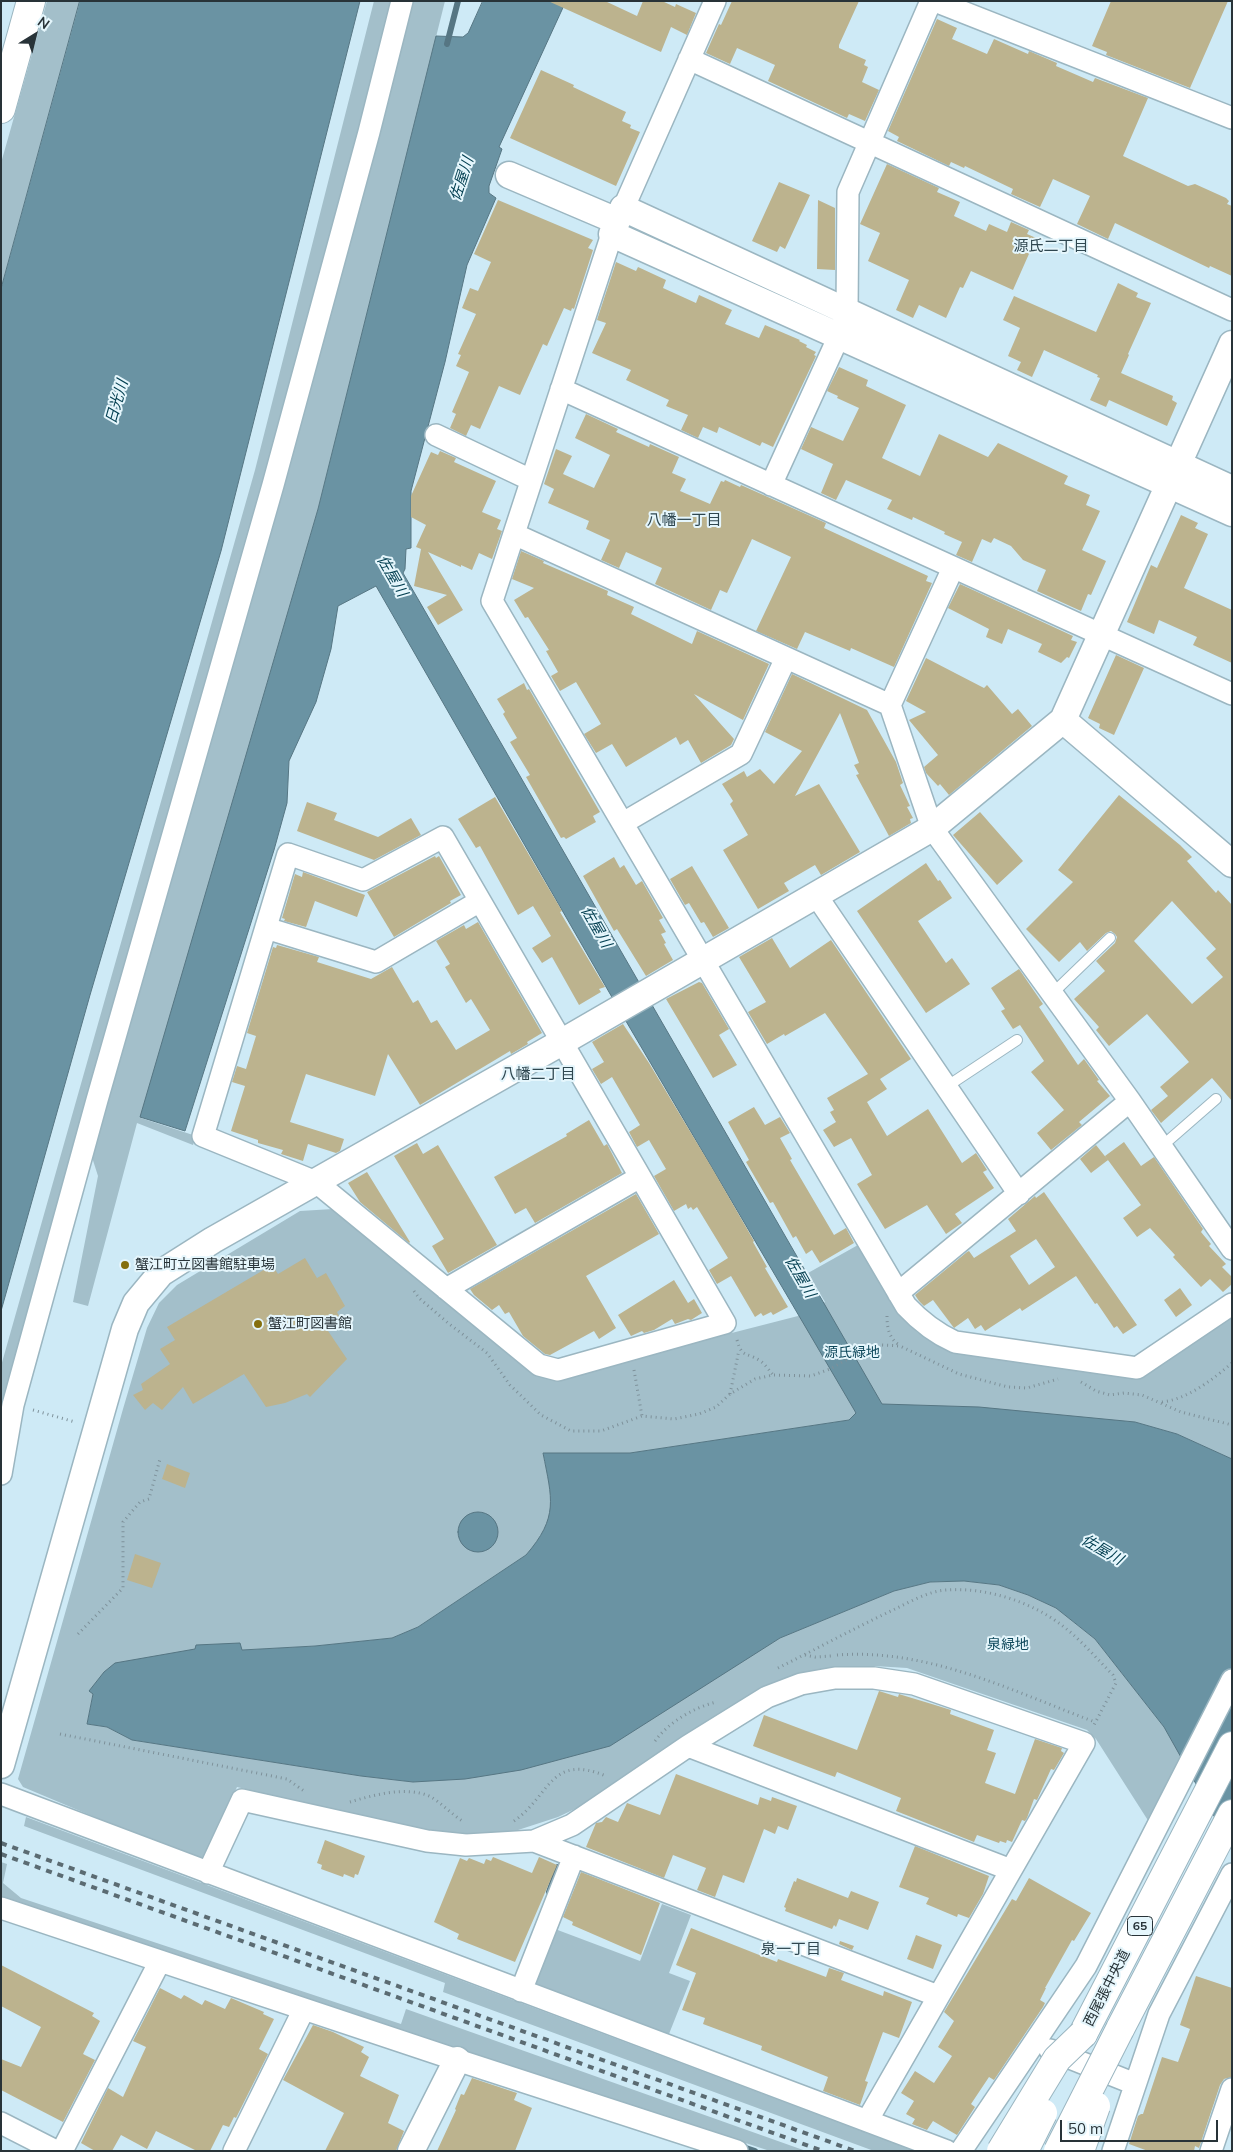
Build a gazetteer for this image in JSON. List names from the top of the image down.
{
  "streets": {
    "main road": ["65", "西尾張中央道"]
  },
  "crossings": [
    ["65", "西尾張中央道"]
  ],
  "districts": [
    "源氏二丁目",
    "八幡一丁目",
    "八幡二丁目",
    "泉一丁目"
  ],
  "water": ["佐屋川", "日光川"],
  "parks": ["源氏緑地", "泉緑地"],
  "places": ["蟹江町立図書館駐車場", "蟹江町図書館"],
  "scale_bar": "50 m",
  "north": "top right"
}
